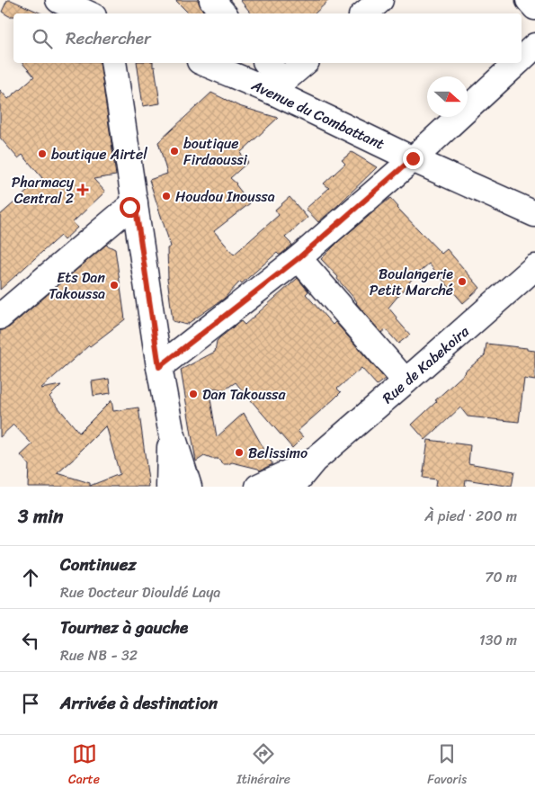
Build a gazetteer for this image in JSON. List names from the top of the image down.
{
  "streets": {
    "street": ["Avenue du Combattant", "Rue de Kabekoira"]
  },
  "places": {
    "other": [
      "boutique Firdaoussi",
      "boutique Airtel",
      "Houdou Inoussa",
      "Boulangerie Petit Marché",
      "Ets Dan Takoussa",
      "Dan Takoussa",
      "Belissimo"
    ],
    "health": ["Pharmacy Central 2"]
  },
  "north": "right",
  "page": {
    "search": "Rechercher",
    "heading": ["3 min", "À pied · 200 m"],
    "list": [
      ["Continuez", "Rue Docteur Diouldé Laya", "70 m"],
      ["Tournez à gauche", "Rue NB - 32", "130 m"],
      "Arrivée à destination"
    ],
    "nav": ["Carte", "Itinéraire", "Favoris"]
  }
}
